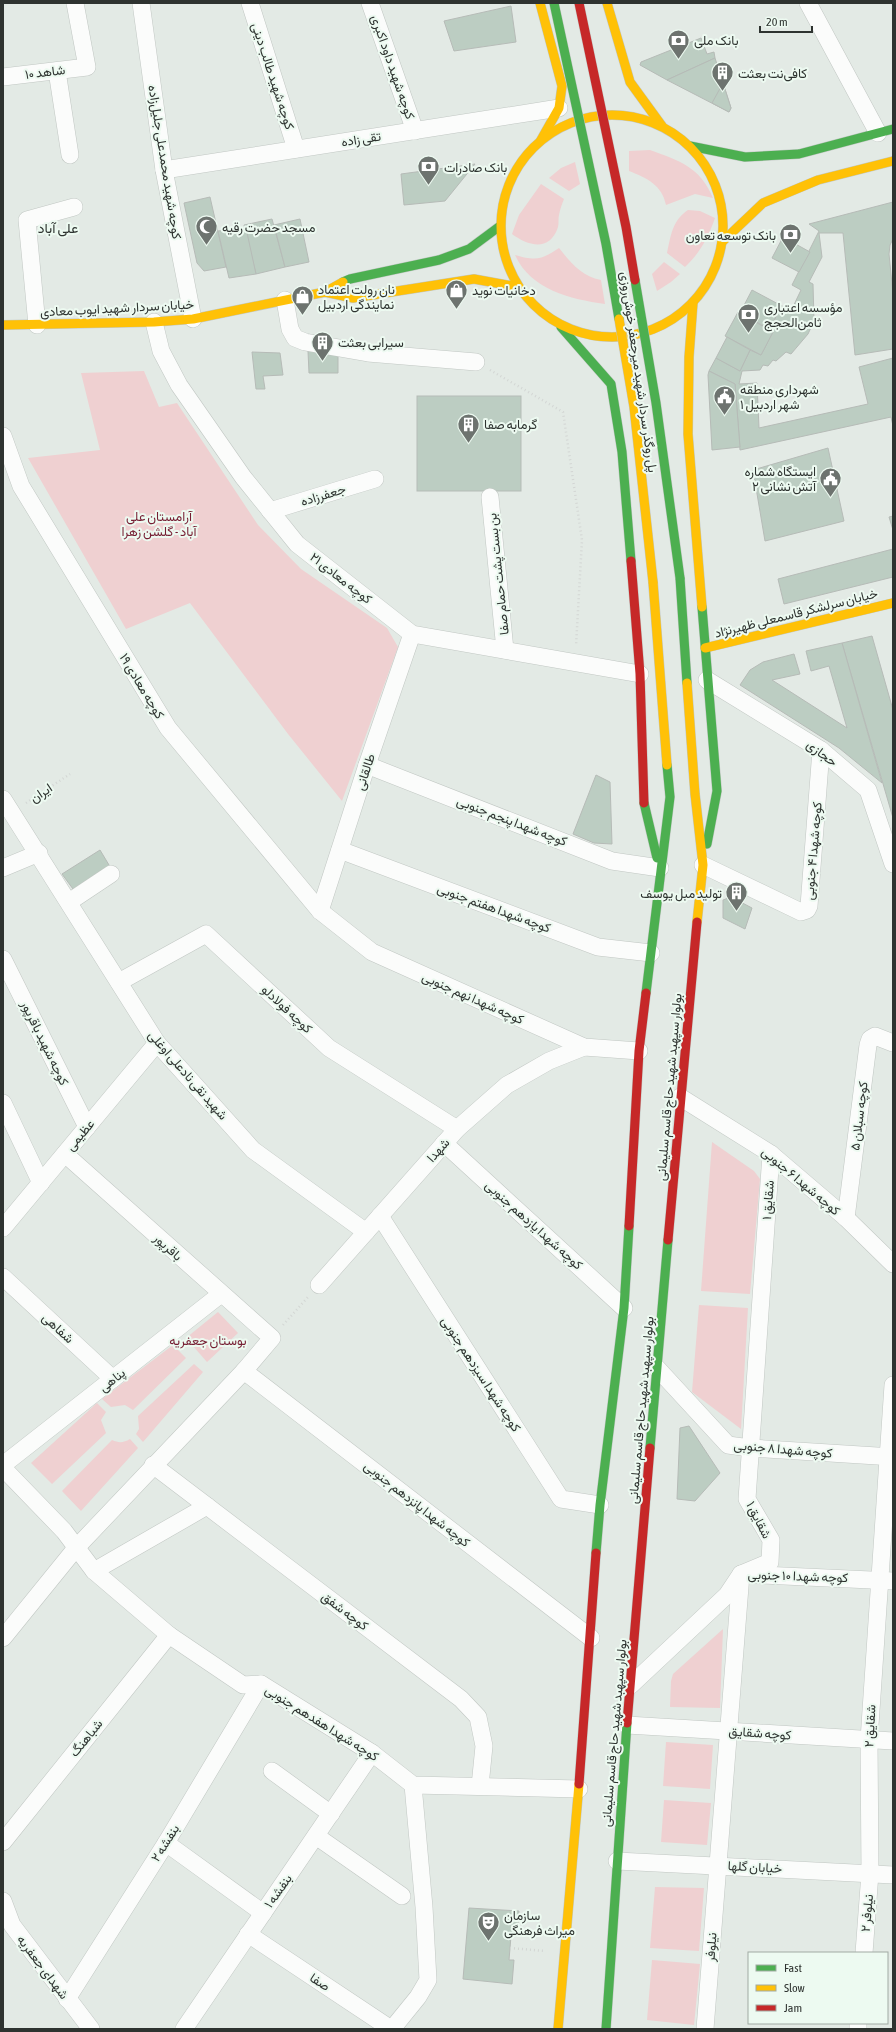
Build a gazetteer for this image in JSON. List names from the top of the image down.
{
  "streets": {
    "main road": [
      "خیابان سردار شهید ایوب معادی",
      "پل روگذر سردار شهید میرجعفر خوش‌روزی",
      "خیابان سرلشکر قاسمعلی ظهیرنژاد",
      "بولوار سپهبد شهید حاج قاسم سلیمانی"
    ],
    "street": [
      "کوچه شهید داود اکبری",
      "شاهد ۱۰",
      "کوچه شهید طالب دینی",
      "تقی زاده",
      "کوچه شهید محمدعلی جلیل‌زاده",
      "جعفرزاده",
      "بن بست پشت حمام صفا",
      "کوچه معادی ۲۱",
      "کوچه معادی ۱۹",
      "حجازی",
      "طالقانی",
      "کوچه شهدا پنجم جنوبی",
      "کوچه شهدا ۴ جنوبی",
      "کوچه شهدا هفتم جنوبی",
      "کوچه شهدا نهم جنوبی",
      "کوچه فولادلو",
      "کوچه شهید باقرپور",
      "شهید نقی نادعلی اوغلی",
      "کوچه سبلان ۵",
      "عظیمی",
      "شهدا",
      "کوچه شهدا ۶ جنوبی",
      "شقایق ۱",
      "کوچه شهدا یازدهم جنوبی",
      "باقرپور",
      "شفاهی",
      "کوچه شهدا سیزدهم جنوبی",
      "پناهی",
      "کوچه شهدا ۸ جنوبی",
      "کوچه شهدا پانزدهم جنوبی",
      "کوچه شهدا ۱۰ جنوبی",
      "کوچه شفق",
      "کوچه شهدا هفدهم جنوبی",
      "شقایق ۲",
      "کوچه شقایق",
      "شباهنگ",
      "بنفشه ۲",
      "خیابان گلها",
      "بنفشه ۱",
      "نیلوفر ۲",
      "نیلوفر",
      "شهدای جعفریه",
      "صفا"
    ],
    "path": ["ایران"]
  },
  "crossings": [
    ["کوچه شهید داود اکبری", "تقی زاده"],
    ["کوچه شهید طالب دینی", "تقی زاده"],
    ["تقی زاده", "کوچه شهید محمدعلی جلیل‌زاده"],
    ["کوچه شهید محمدعلی جلیل‌زاده", "خیابان سردار شهید ایوب معادی"],
    ["خیابان سردار شهید ایوب معادی", "کوچه معادی ۲۱"],
    ["پل روگذر سردار شهید میرجعفر خوش‌روزی", "بولوار سپهبد شهید حاج قاسم سلیمانی"],
    ["جعفرزاده", "کوچه معادی ۲۱"],
    ["بن بست پشت حمام صفا", "کوچه معادی ۲۱"],
    ["کوچه معادی ۲۱", "طالقانی"],
    ["کوچه معادی ۱۹", "طالقانی"],
    ["کوچه معادی ۱۹", "کوچه شهدا نهم جنوبی"],
    ["حجازی", "کوچه شهدا ۴ جنوبی"],
    ["طالقانی", "کوچه شهدا پنجم جنوبی"],
    ["طالقانی", "کوچه شهدا هفتم جنوبی"],
    ["طالقانی", "کوچه شهدا نهم جنوبی"],
    ["ایران", "شهید نقی نادعلی اوغلی"],
    ["کوچه شهدا پنجم جنوبی", "بولوار سپهبد شهید حاج قاسم سلیمانی"],
    ["کوچه شهدا ۴ جنوبی", "بولوار سپهبد شهید حاج قاسم سلیمانی"],
    ["کوچه شهدا هفتم جنوبی", "بولوار سپهبد شهید حاج قاسم سلیمانی"],
    ["کوچه شهدا نهم جنوبی", "بولوار سپهبد شهید حاج قاسم سلیمانی"],
    ["کوچه شهدا نهم جنوبی", "شهدا"],
    ["کوچه فولادلو", "شهید نقی نادعلی اوغلی"],
    ["کوچه فولادلو", "شهدا"],
    ["کوچه شهید باقرپور", "عظیمی"],
    ["شهید نقی نادعلی اوغلی", "عظیمی"],
    ["شهید نقی نادعلی اوغلی", "شهدا"],
    ["بولوار سپهبد شهید حاج قاسم سلیمانی", "کوچه شهدا ۶ جنوبی"],
    ["بولوار سپهبد شهید حاج قاسم سلیمانی", "کوچه شهدا یازدهم جنوبی"],
    ["بولوار سپهبد شهید حاج قاسم سلیمانی", "کوچه شهدا سیزدهم جنوبی"],
    ["بولوار سپهبد شهید حاج قاسم سلیمانی", "کوچه شهدا ۸ جنوبی"],
    ["بولوار سپهبد شهید حاج قاسم سلیمانی", "کوچه شهدا پانزدهم جنوبی"],
    ["بولوار سپهبد شهید حاج قاسم سلیمانی", "کوچه شهدا ۱۰ جنوبی"],
    ["بولوار سپهبد شهید حاج قاسم سلیمانی", "کوچه شقایق"],
    ["بولوار سپهبد شهید حاج قاسم سلیمانی", "خیابان گلها"],
    ["کوچه سبلان ۵", "کوچه شهدا ۶ جنوبی"],
    ["عظیمی", "باقرپور"],
    ["شهدا", "کوچه شهدا یازدهم جنوبی"],
    ["شهدا", "کوچه شهدا سیزدهم جنوبی"],
    ["کوچه شهدا ۶ جنوبی", "شقایق ۱"],
    ["شقایق ۱", "کوچه شهدا ۸ جنوبی"],
    ["شقایق ۱", "کوچه شهدا ۱۰ جنوبی"],
    ["باقرپور", "پناهی"],
    ["شفاهی", "پناهی"],
    ["کوچه شهدا ۸ جنوبی", "شقایق ۲"],
    ["کوچه شهدا ۱۰ جنوبی", "شقایق ۲"],
    ["کوچه شهدا هفدهم جنوبی", "شباهنگ"],
    ["کوچه شهدا هفدهم جنوبی", "بنفشه ۲"],
    ["کوچه شهدا هفدهم جنوبی", "بنفشه ۱"],
    ["شقایق ۲", "کوچه شقایق"],
    ["شقایق ۲", "خیابان گلها"],
    ["شقایق ۲", "نیلوفر ۲"],
    ["بنفشه ۲", "شهدای جعفریه"],
    ["خیابان گلها", "نیلوفر ۲"],
    ["خیابان گلها", "نیلوفر"],
    ["بنفشه ۱", "صفا"]
  ],
  "districts": ["علی آباد"],
  "parks": ["آرامستان علی آباد - گلشن زهرا", "بوستان جعفریه"],
  "places": {
    "bank": [
      "بانک ملی",
      "بانک صادرات",
      "بانک توسعه تعاون",
      "مؤسسه اعتباری ثامن‌الحجج"
    ],
    "building": [
      "کافی‌نت بعثت",
      "سیرابی بعثت",
      "گرمابه صفا",
      "تولید مبل یوسف"
    ],
    "mosque": ["مسجد حضرت رقیه"],
    "shop": ["دخانیات نوید", "نان رولت اعتماد نمایندگی اردبیل"],
    "public building": ["شهرداری منطقه ۱ شهر اردبیل", "ایستگاه شماره ۲ آتش نشانی"],
    "theatre": ["سازمان میراث فرهنگی"]
  },
  "legend": ["Fast", "Slow", "Jam"],
  "scale_bar": "20 m"
}
